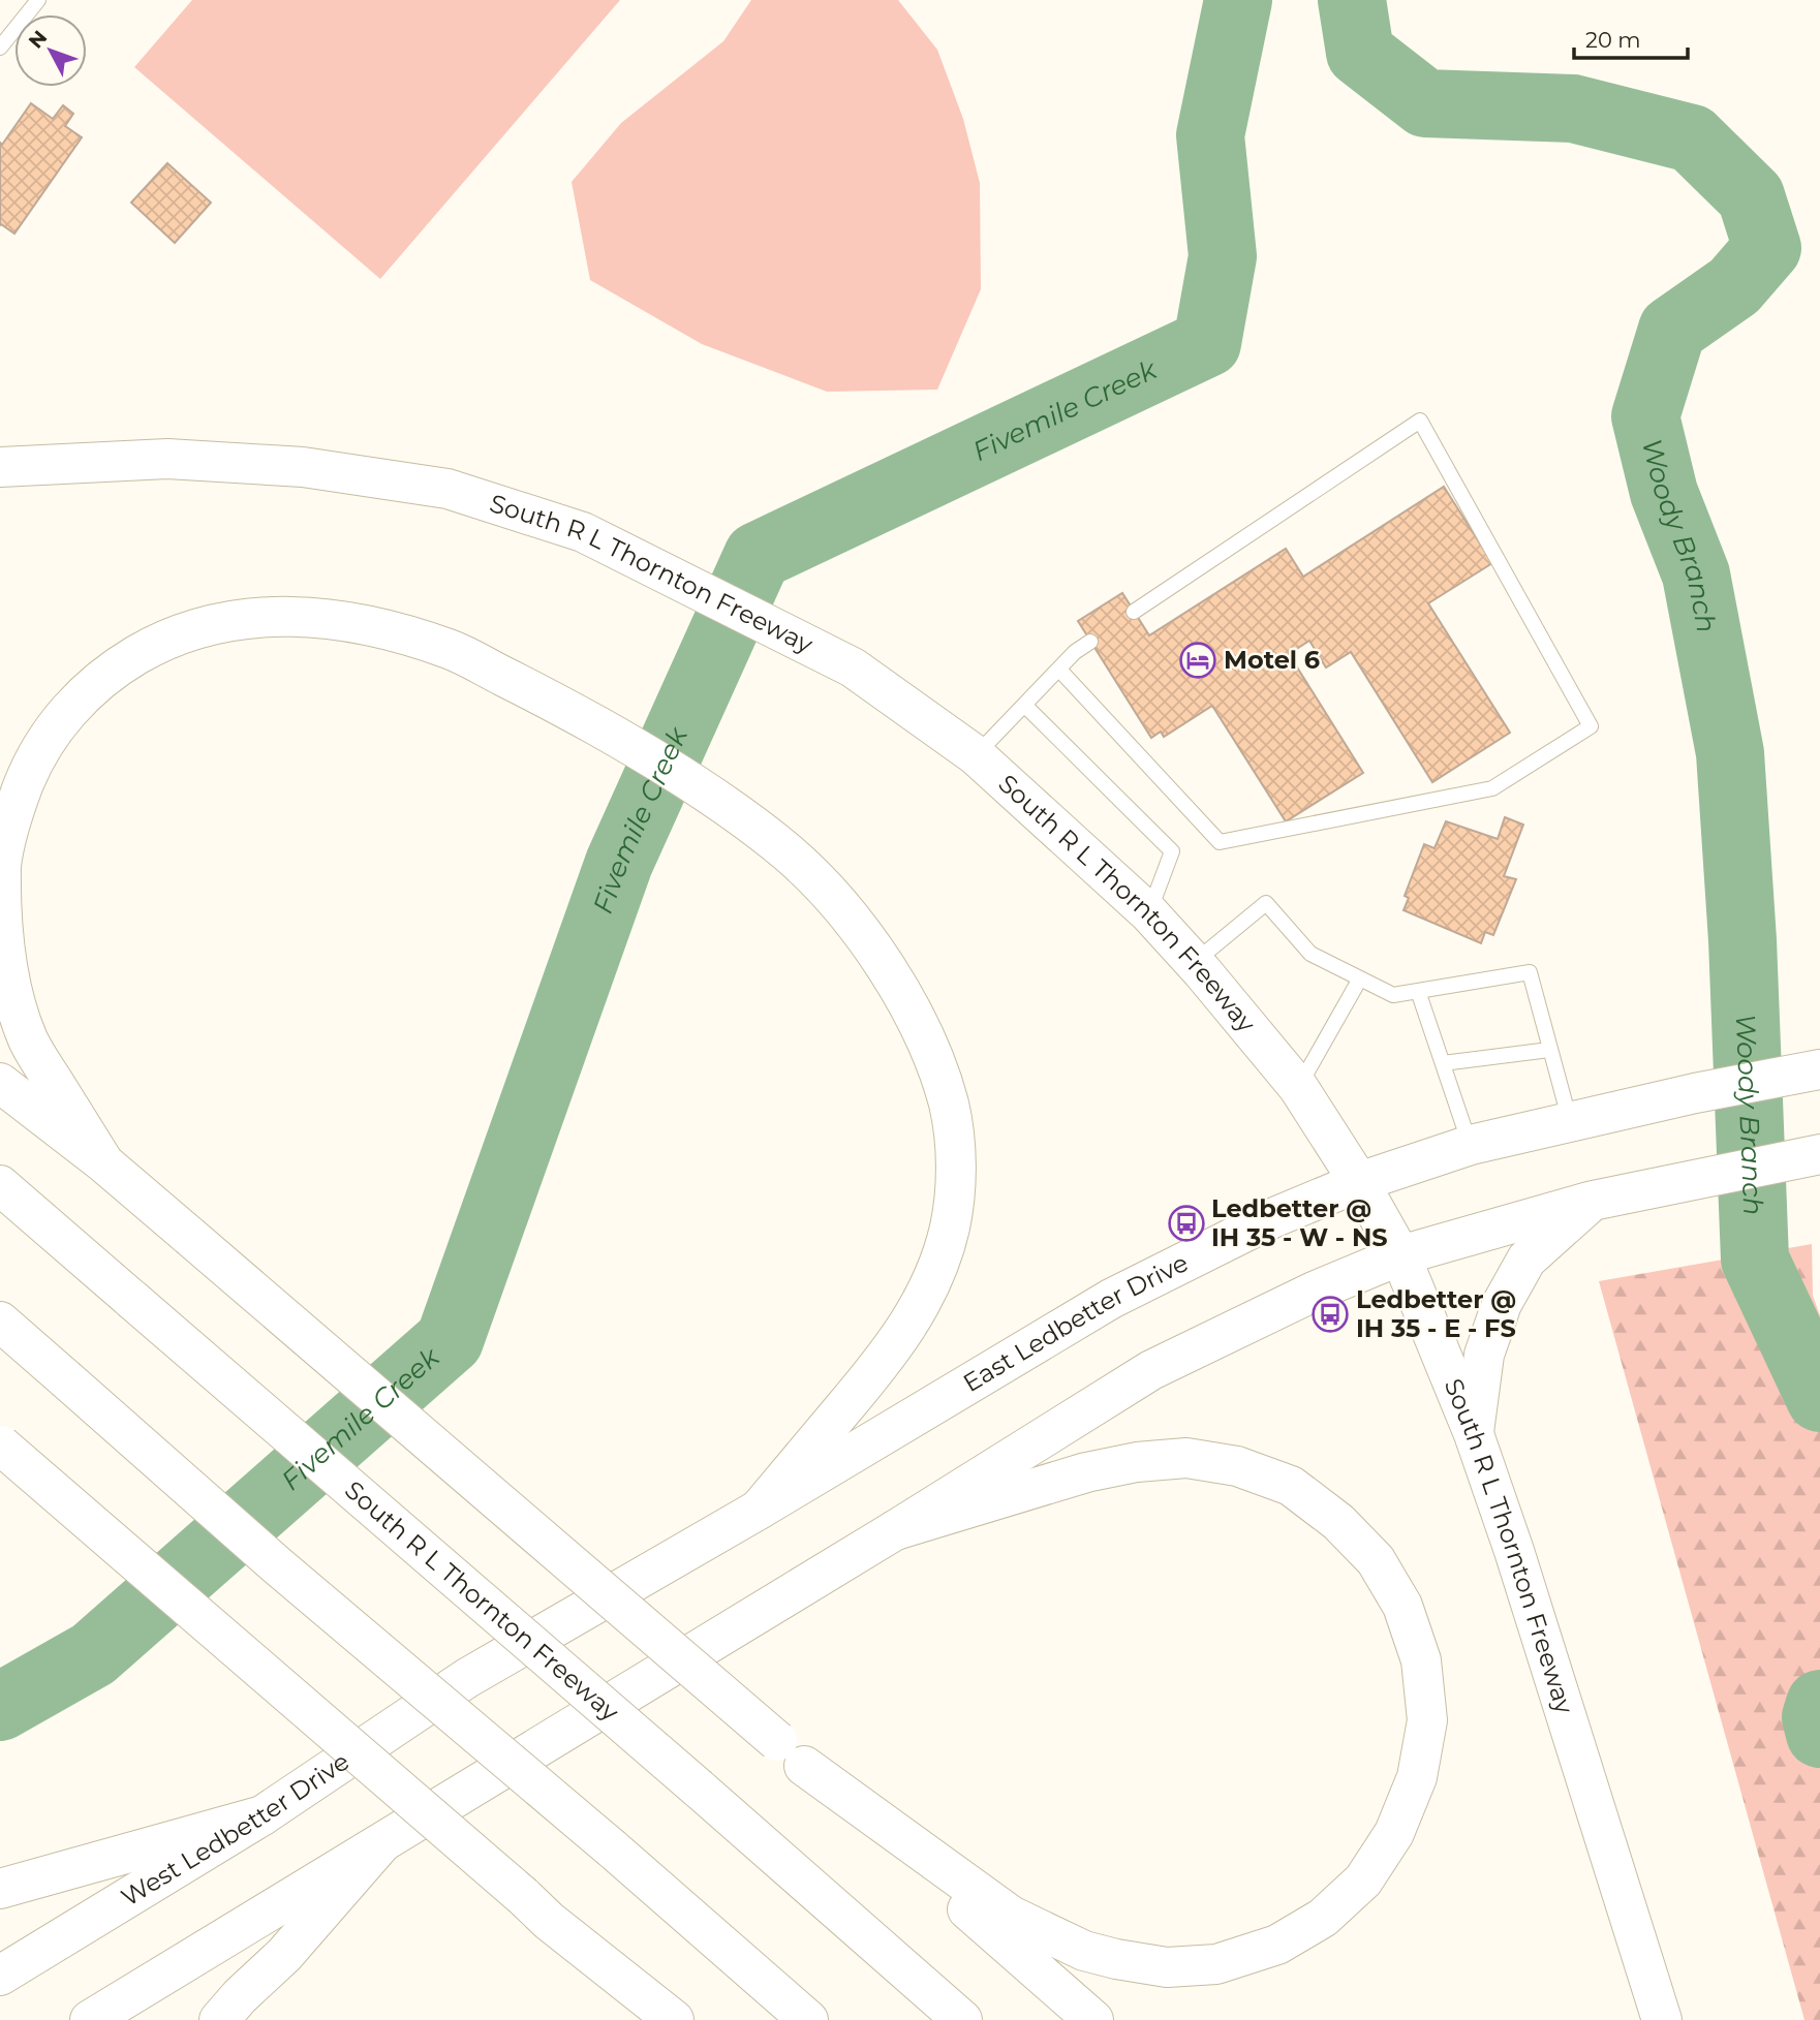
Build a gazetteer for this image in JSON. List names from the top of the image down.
{
  "streets": {
    "main road": ["South R L Thornton Freeway", "East Ledbetter Drive", "West Ledbetter Drive"]
  },
  "crossings": [
    ["South R L Thornton Freeway", "East Ledbetter Drive"],
    ["East Ledbetter Drive", "West Ledbetter Drive"]
  ],
  "water": ["Fivemile Creek", "Woody Branch"],
  "places": {
    "hotel": ["Motel 6"],
    "bus stop": ["Ledbetter @ IH 35 - W - NS", "Ledbetter @ IH 35 - E - FS"]
  },
  "scale_bar": "20 m",
  "north": "top left"
}
